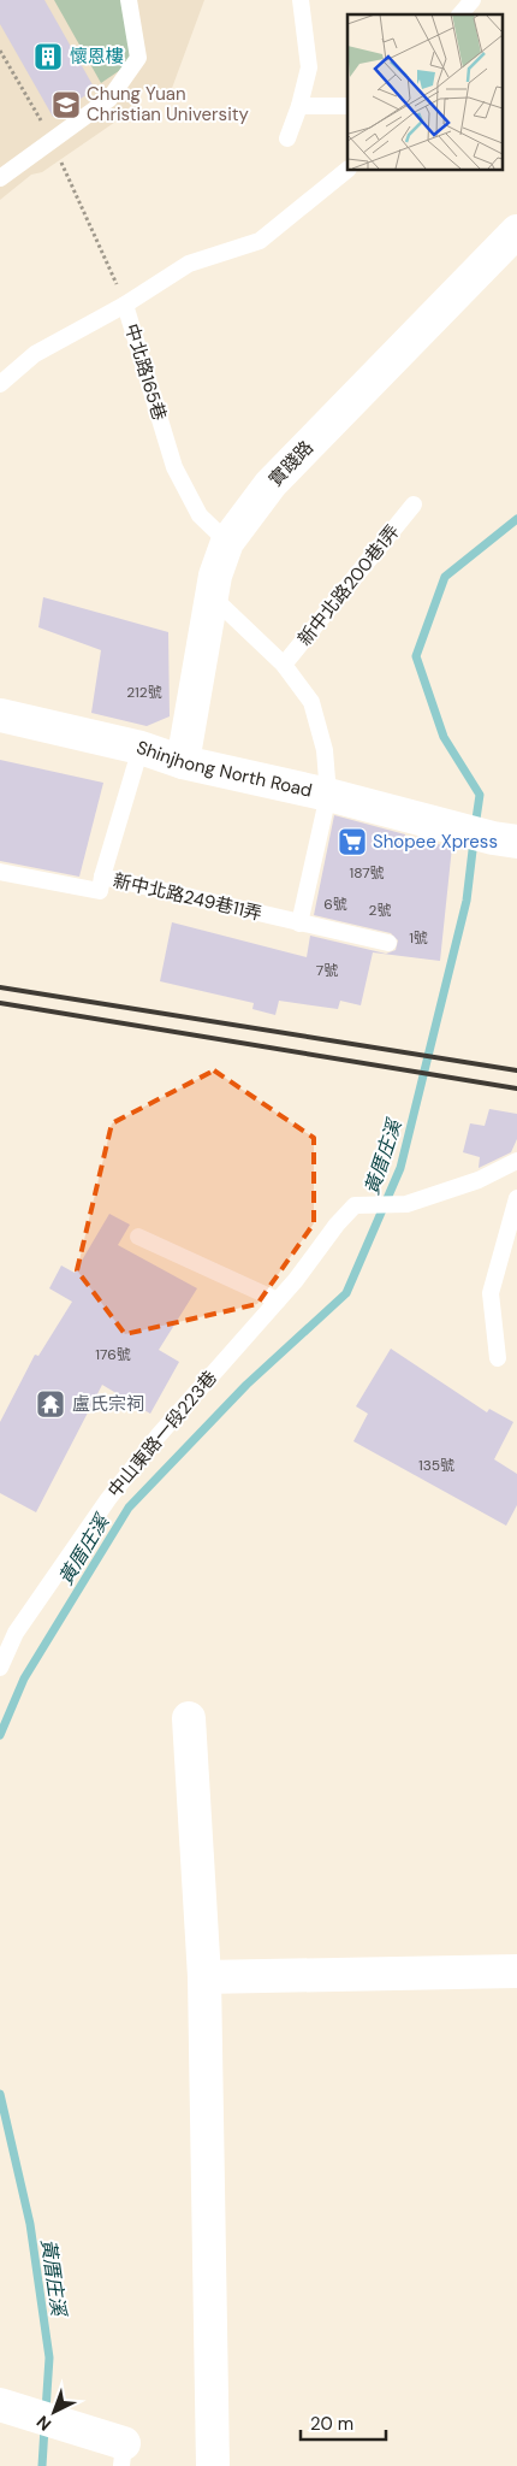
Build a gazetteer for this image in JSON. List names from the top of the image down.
{
  "streets": {
    "street": ["實踐路", "Shinjhong North Road"],
    "lane": [
      "中北路165巷",
      "新中北路200巷1弄",
      "新中北路249巷11弄",
      "中山東路一段223巷"
    ]
  },
  "crossings": [
    ["中北路165巷", "實踐路"],
    ["實踐路", "Shinjhong North Road"]
  ],
  "water": ["黃厝庄溪"],
  "places": {
    "building": ["懷恩樓"],
    "school or university": ["Chung Yuan Christian University"],
    "supermarket": ["Shopee Xpress"],
    "temple": ["盧氏宗祠"]
  },
  "house_numbers": [
    "212號",
    "187號",
    "6號",
    "2號",
    "1號",
    "7號",
    "176號",
    "135號"
  ],
  "scale_bar": "20 m",
  "north": "bottom left"
}
